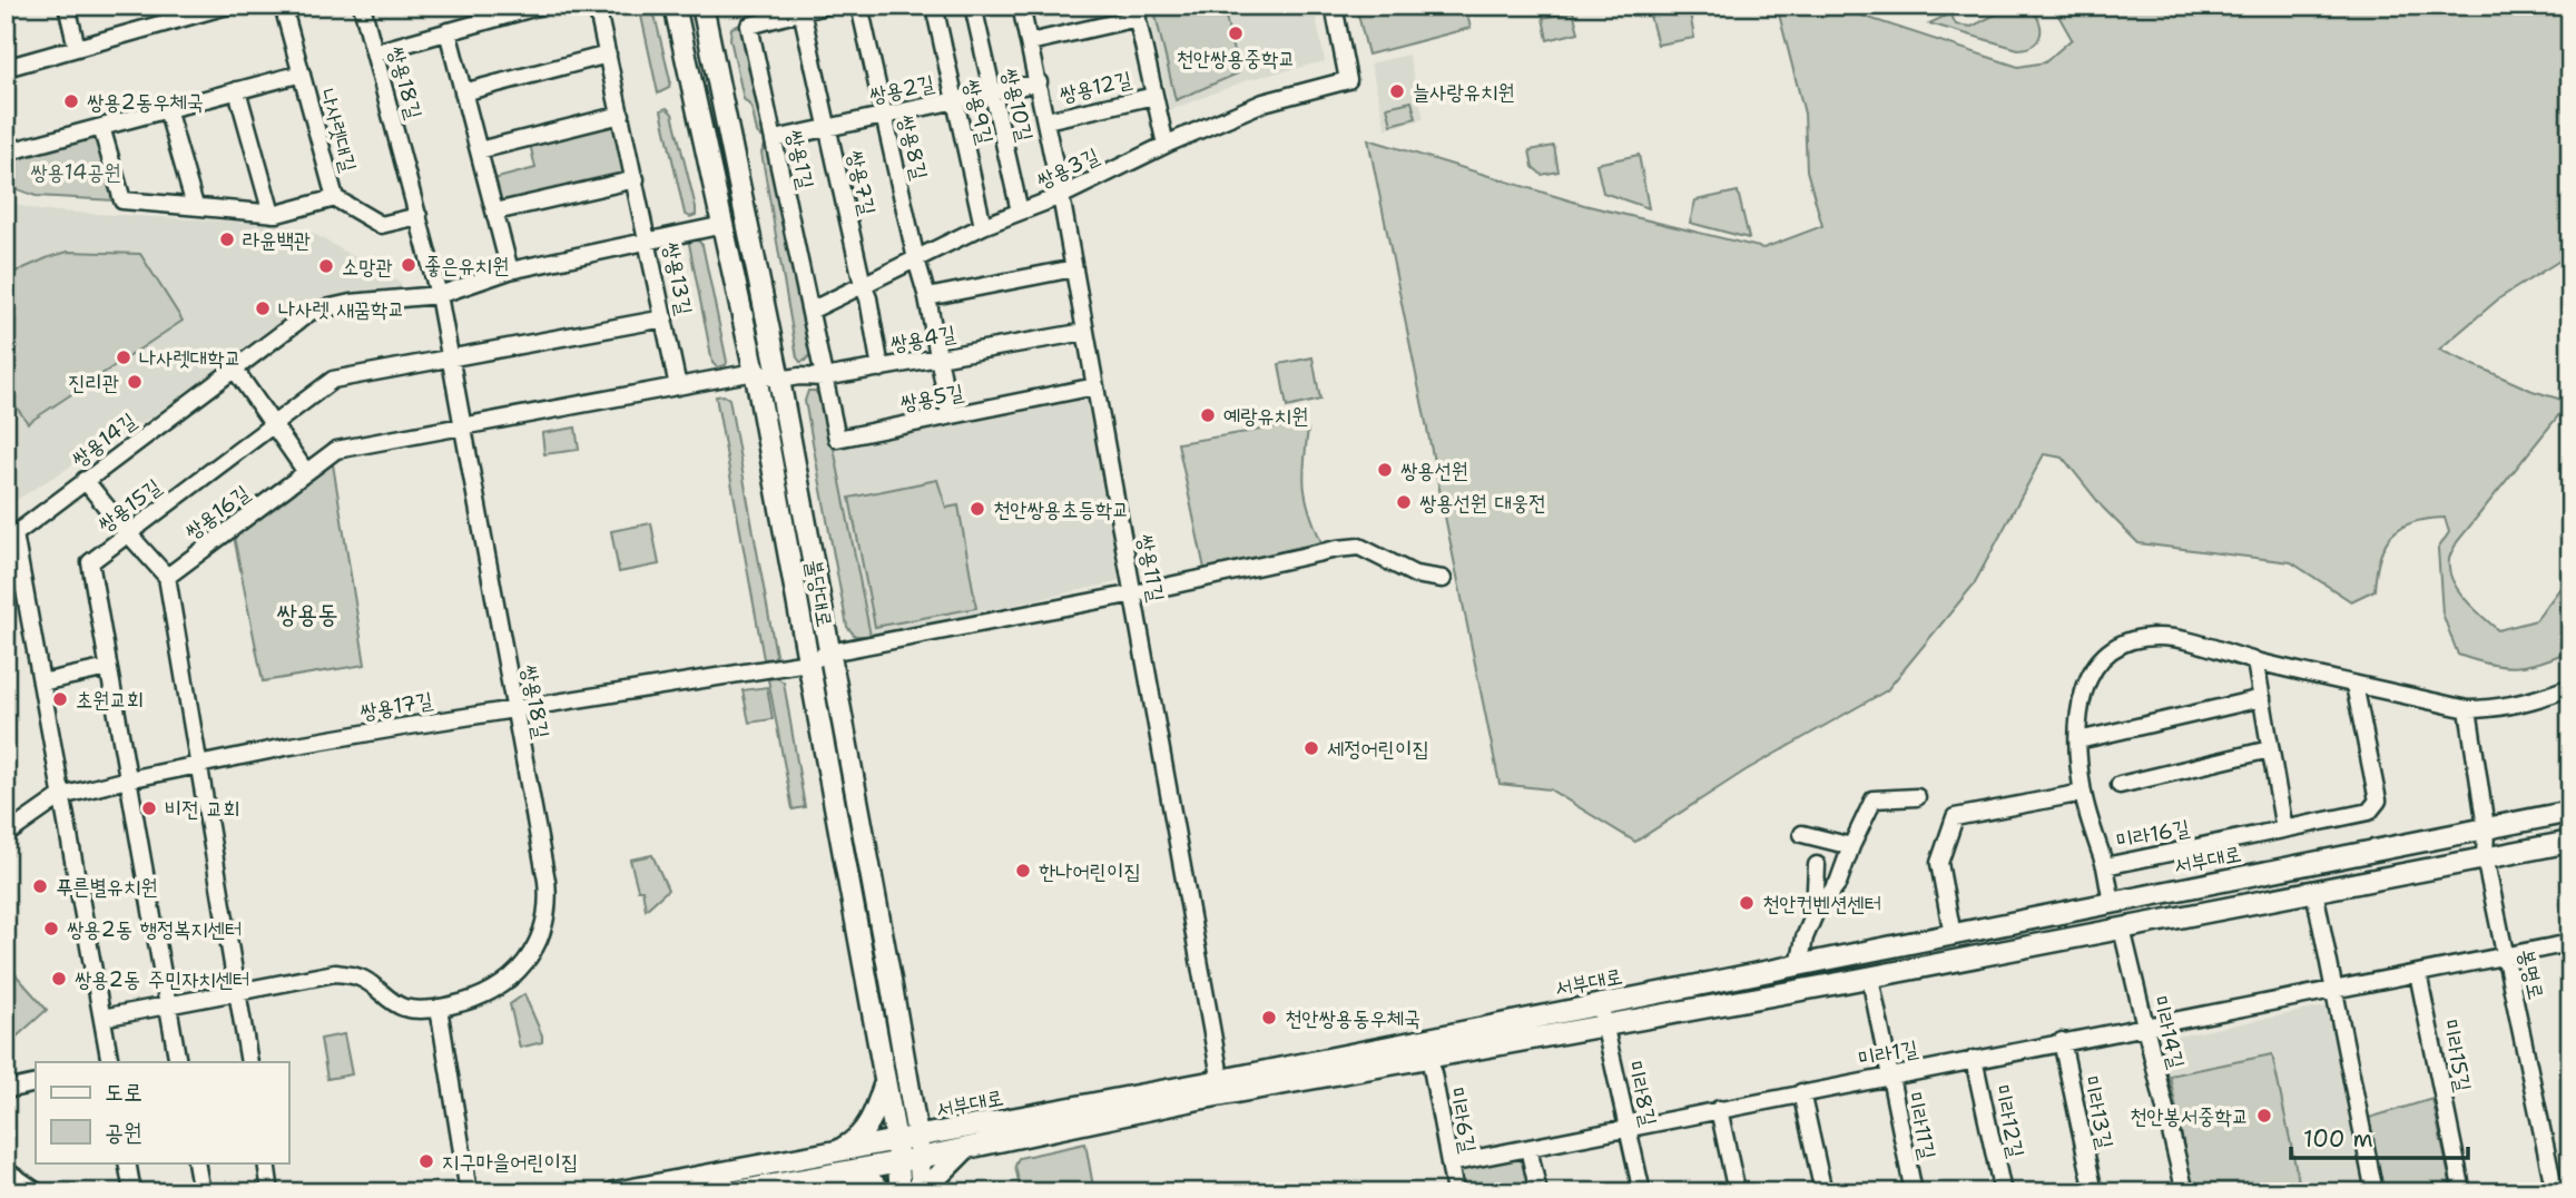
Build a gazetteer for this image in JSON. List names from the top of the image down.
{
  "streets": {
    "main road": ["불당대로", "서부대로"],
    "street": [
      "쌍용18길",
      "쌍용12길",
      "쌍용2길",
      "쌍용10길",
      "쌍용9길",
      "나사렛대길",
      "쌍용8길",
      "쌍용1길",
      "쌍용3길",
      "쌍용7길",
      "쌍용13길",
      "쌍용4길",
      "쌍용5길",
      "쌍용14길",
      "쌍용15길",
      "쌍용16길",
      "쌍용11길",
      "쌍용17길",
      "미라16길",
      "봉명로",
      "미라14길",
      "미라1길",
      "미라15길",
      "미라8길",
      "미라13길",
      "미라6길",
      "미라12길",
      "미라11길"
    ]
  },
  "crossings": [
    ["쌍용18길", "나사렛대길"],
    ["쌍용18길", "쌍용14길"],
    ["쌍용18길", "쌍용15길"],
    ["쌍용18길", "쌍용16길"],
    ["쌍용18길", "쌍용17길"],
    ["쌍용12길", "쌍용3길"],
    ["쌍용12길", "쌍용11길"],
    ["쌍용2길", "쌍용10길"],
    ["쌍용2길", "쌍용9길"],
    ["쌍용2길", "쌍용8길"],
    ["쌍용2길", "쌍용1길"],
    ["쌍용2길", "쌍용7길"],
    ["쌍용2길", "쌍용11길"],
    ["쌍용10길", "쌍용3길"],
    ["쌍용9길", "쌍용3길"],
    ["쌍용8길", "쌍용3길"],
    ["쌍용8길", "쌍용4길"],
    ["쌍용8길", "쌍용5길"],
    ["쌍용1길", "쌍용3길"],
    ["쌍용1길", "쌍용7길"],
    ["쌍용1길", "쌍용4길"],
    ["쌍용1길", "쌍용5길"],
    ["쌍용3길", "쌍용7길"],
    ["쌍용3길", "쌍용11길"],
    ["쌍용7길", "쌍용4길"],
    ["쌍용13길", "쌍용14길"],
    ["쌍용13길", "쌍용15길"],
    ["쌍용13길", "쌍용16길"],
    ["쌍용4길", "쌍용5길"],
    ["쌍용4길", "쌍용16길"],
    ["쌍용4길", "쌍용11길"],
    ["쌍용4길", "불당대로"],
    ["쌍용5길", "쌍용11길"],
    ["쌍용14길", "불당대로"],
    ["쌍용14길", "쌍용17길"],
    ["쌍용15길", "쌍용17길"],
    ["쌍용16길", "불당대로"],
    ["쌍용11길", "쌍용17길"],
    ["쌍용11길", "서부대로"],
    ["불당대로", "쌍용17길"],
    ["불당대로", "서부대로"],
    ["서부대로", "봉명로"],
    ["서부대로", "미라14길"],
    ["서부대로", "미라8길"],
    ["서부대로", "미라6길"],
    ["서부대로", "미라11길"],
    ["봉명로", "미라1길"],
    ["미라14길", "미라1길"],
    ["미라1길", "미라15길"],
    ["미라1길", "미라8길"],
    ["미라1길", "미라13길"],
    ["미라1길", "미라6길"],
    ["미라1길", "미라12길"],
    ["미라1길", "미라11길"]
  ],
  "districts": ["쌍용동"],
  "parks": ["쌍용14공원"],
  "places": [
    "천안쌍용중학교",
    "늘사랑유치원",
    "쌍용2동우체국",
    "라윤백관",
    "좋은유치원",
    "소망관",
    "나사렛 새꿈학교",
    "나사렛대학교",
    "진리관",
    "예랑유치원",
    "쌍용선원",
    "쌍용선원 대웅전",
    "천안쌍용초등학교",
    "초원교회",
    "세정어린이집",
    "비전 교회",
    "한나어린이집",
    "푸른별유치원",
    "천안컨벤션센터",
    "쌍용2동 행정복지센터",
    "쌍용2동 주민자치센터",
    "천안쌍용동우체국",
    "천안봉서중학교",
    "지구마을어린이집"
  ],
  "legend": ["도로", "공원"],
  "scale_bar": "100 m"
}
